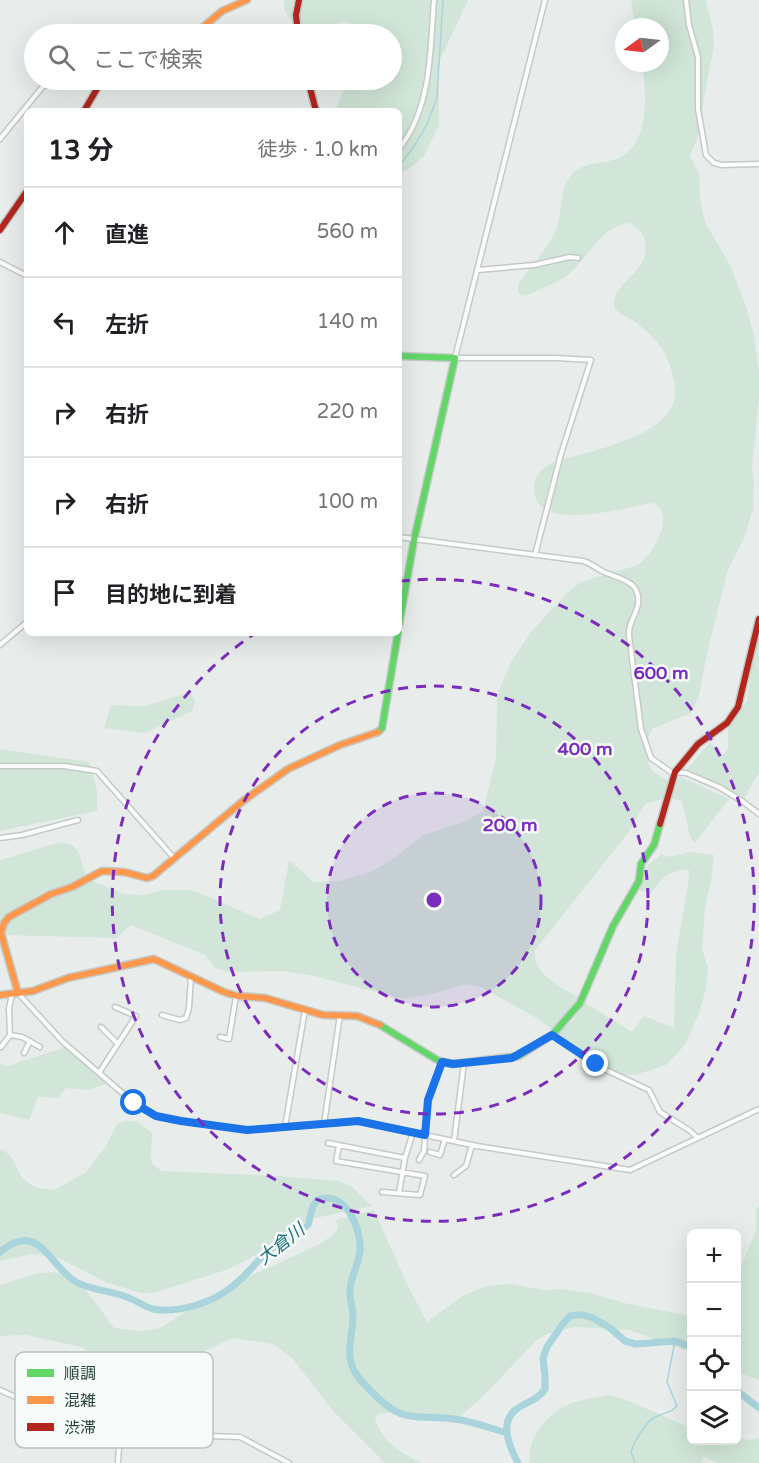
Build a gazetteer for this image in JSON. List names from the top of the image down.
{
  "water": ["大倉川"],
  "legend": ["順調", "混雑", "渋滞"],
  "north": "left",
  "page": {
    "search": "ここで検索",
    "heading": ["13 分", "徒歩 · 1.0 km"],
    "list": [
      ["直進", "560 m"],
      ["左折", "140 m"],
      ["右折", "220 m"],
      ["右折", "100 m"],
      "目的地に到着"
    ],
    "map_buttons": ["+", "−"]
  },
  "rings": ["600 m", "400 m", "200 m"]
}
